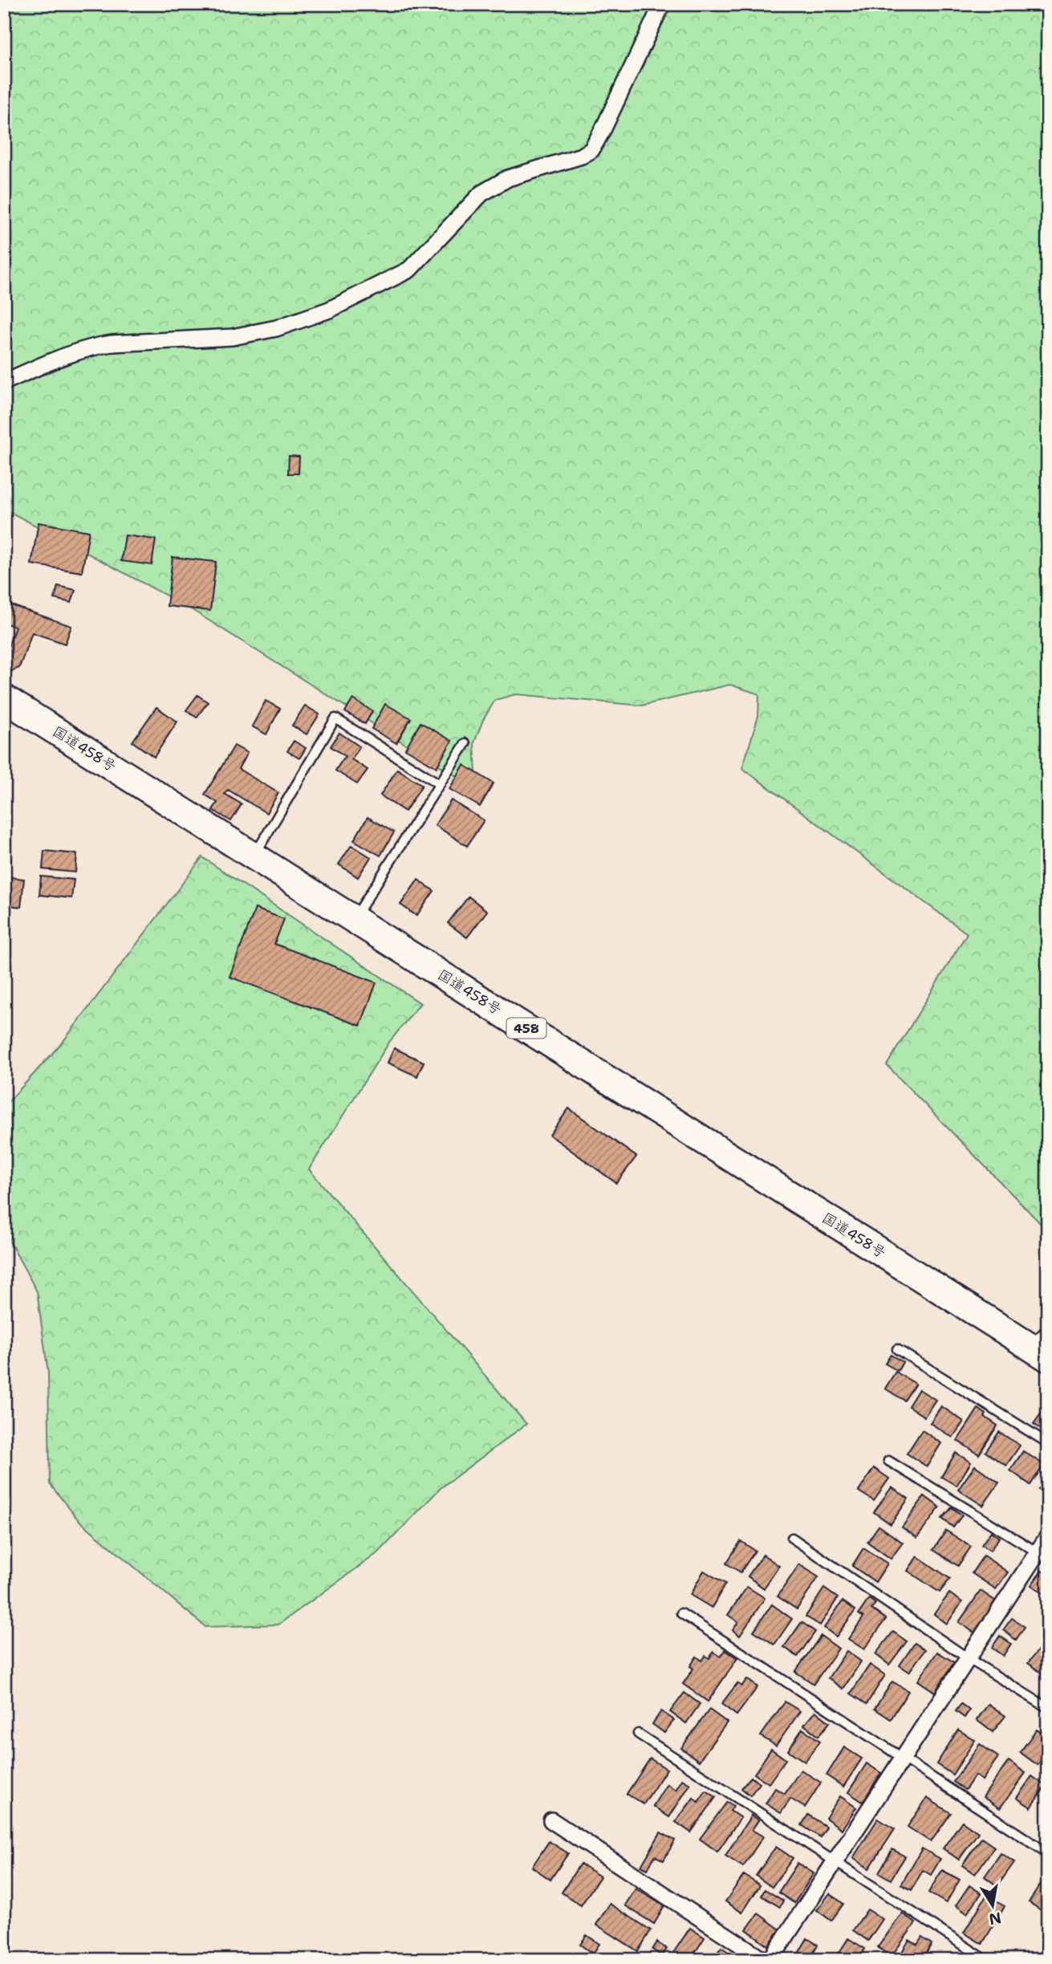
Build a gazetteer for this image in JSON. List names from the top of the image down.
{
  "streets": {
    "highway": ["国道458号", "458"]
  },
  "north": "bottom"
}
